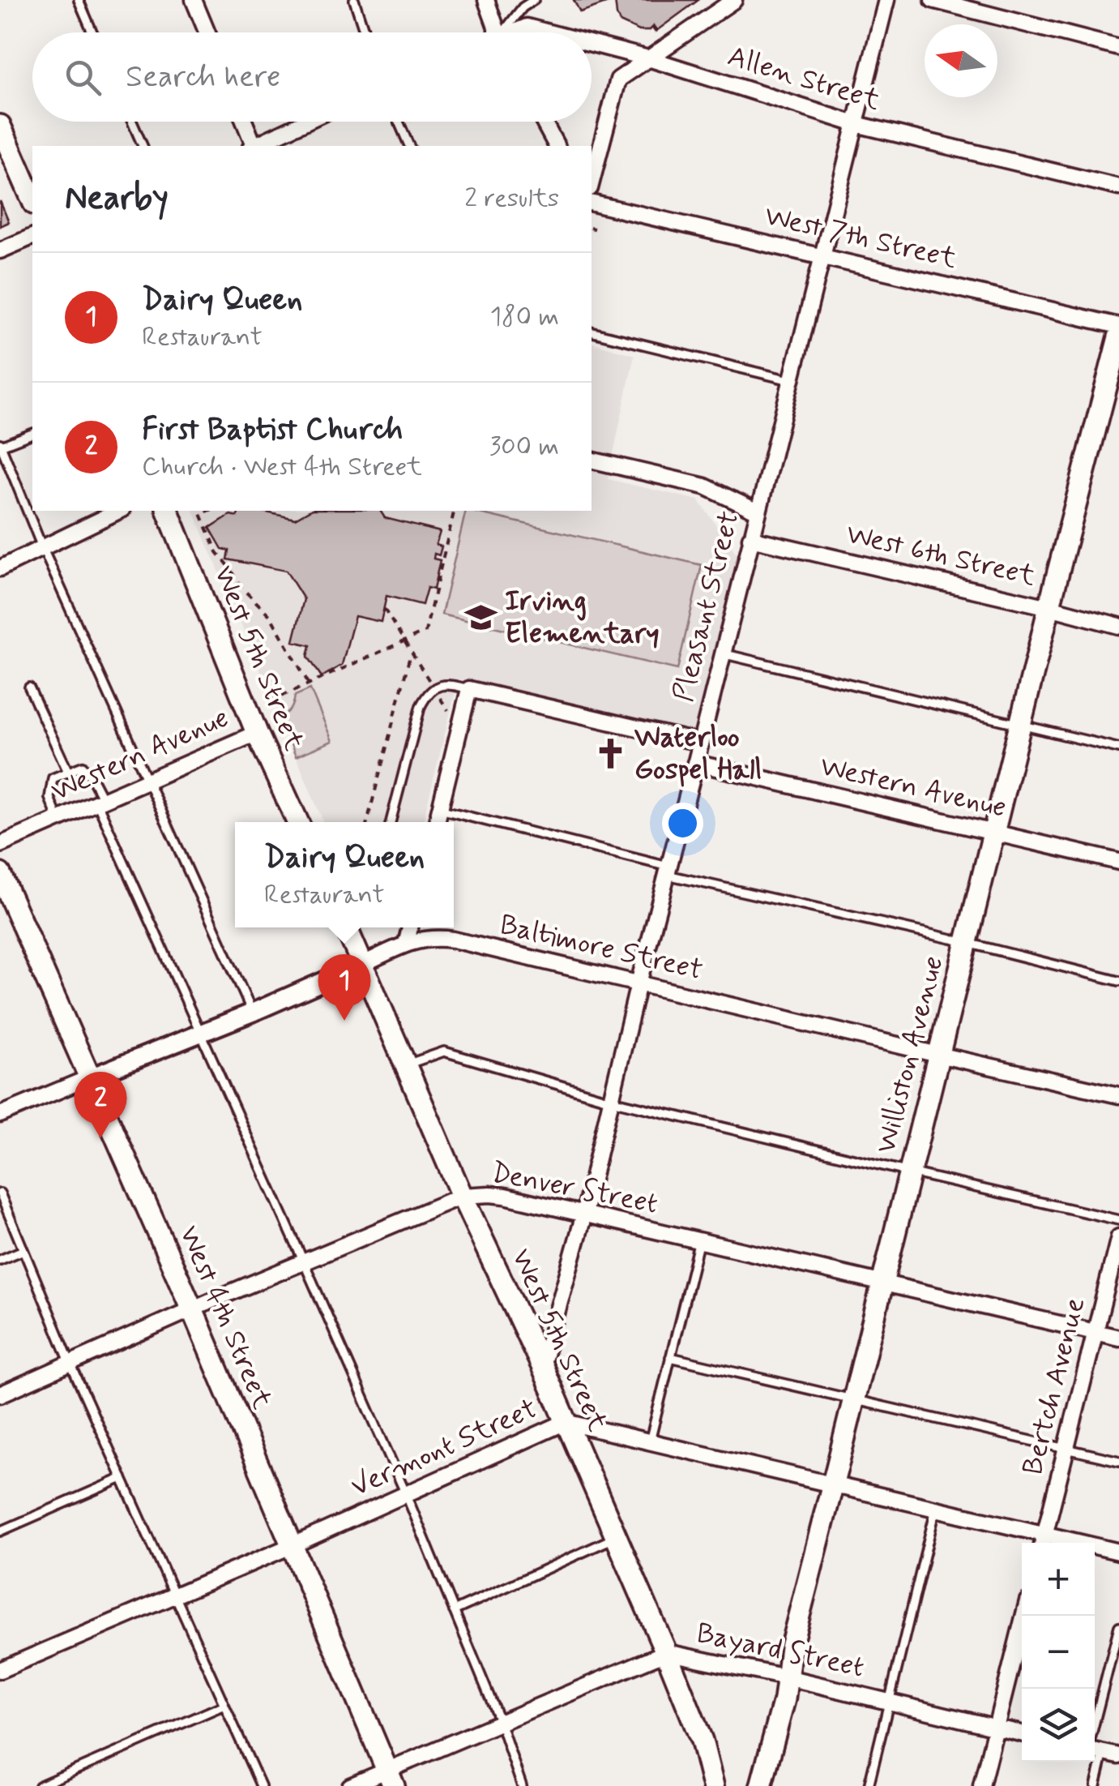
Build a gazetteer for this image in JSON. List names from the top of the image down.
{
  "streets": {
    "main road": ["West 5th Street", "Williston Avenue", "West 4th Street"],
    "street": [
      "Allen Street",
      "West 7th Street",
      "West 6th Street",
      "Pleasant Street",
      "Western Avenue",
      "Baltimore Street",
      "Denver Street",
      "Bertch Avenue",
      "Vermont Street",
      "Bayard Street"
    ]
  },
  "crossings": [
    ["Allen Street", "Pleasant Street"],
    ["West 7th Street", "Pleasant Street"],
    ["West 6th Street", "Pleasant Street"],
    ["West 6th Street", "Williston Avenue"],
    ["Pleasant Street", "West 5th Street"],
    ["Pleasant Street", "Western Avenue"],
    ["Pleasant Street", "Baltimore Street"],
    ["Pleasant Street", "Denver Street"],
    ["West 5th Street", "Western Avenue"],
    ["West 5th Street", "Baltimore Street"],
    ["West 5th Street", "Denver Street"],
    ["West 5th Street", "Vermont Street"],
    ["West 5th Street", "Bayard Street"],
    ["Western Avenue", "Williston Avenue"],
    ["Baltimore Street", "Williston Avenue"],
    ["Baltimore Street", "West 4th Street"],
    ["Williston Avenue", "Denver Street"],
    ["Williston Avenue", "Vermont Street"],
    ["Williston Avenue", "Bayard Street"],
    ["Denver Street", "West 4th Street"],
    ["Denver Street", "Bertch Avenue"],
    ["West 4th Street", "Vermont Street"],
    ["West 4th Street", "Bayard Street"],
    ["Bertch Avenue", "Vermont Street"]
  ],
  "places": {
    "school or university": ["Irving Elementary"],
    "church": ["Waterloo Gospel Hall"]
  },
  "north": "left",
  "page": {
    "search": "Search here",
    "heading": ["Nearby", "2 results"],
    "list": [
      {
        "mark": "1",
        "name": "Dairy Queen",
        "note": "Restaurant",
        "value": "180 m"
      },
      {
        "mark": "2",
        "name": "First Baptist Church",
        "note": "Church · West 4th Street",
        "value": "300 m"
      }
    ],
    "popup": ["Dairy Queen", "Restaurant"],
    "pins": ["1", "2"],
    "map_buttons": ["+", "−"]
  }
}
